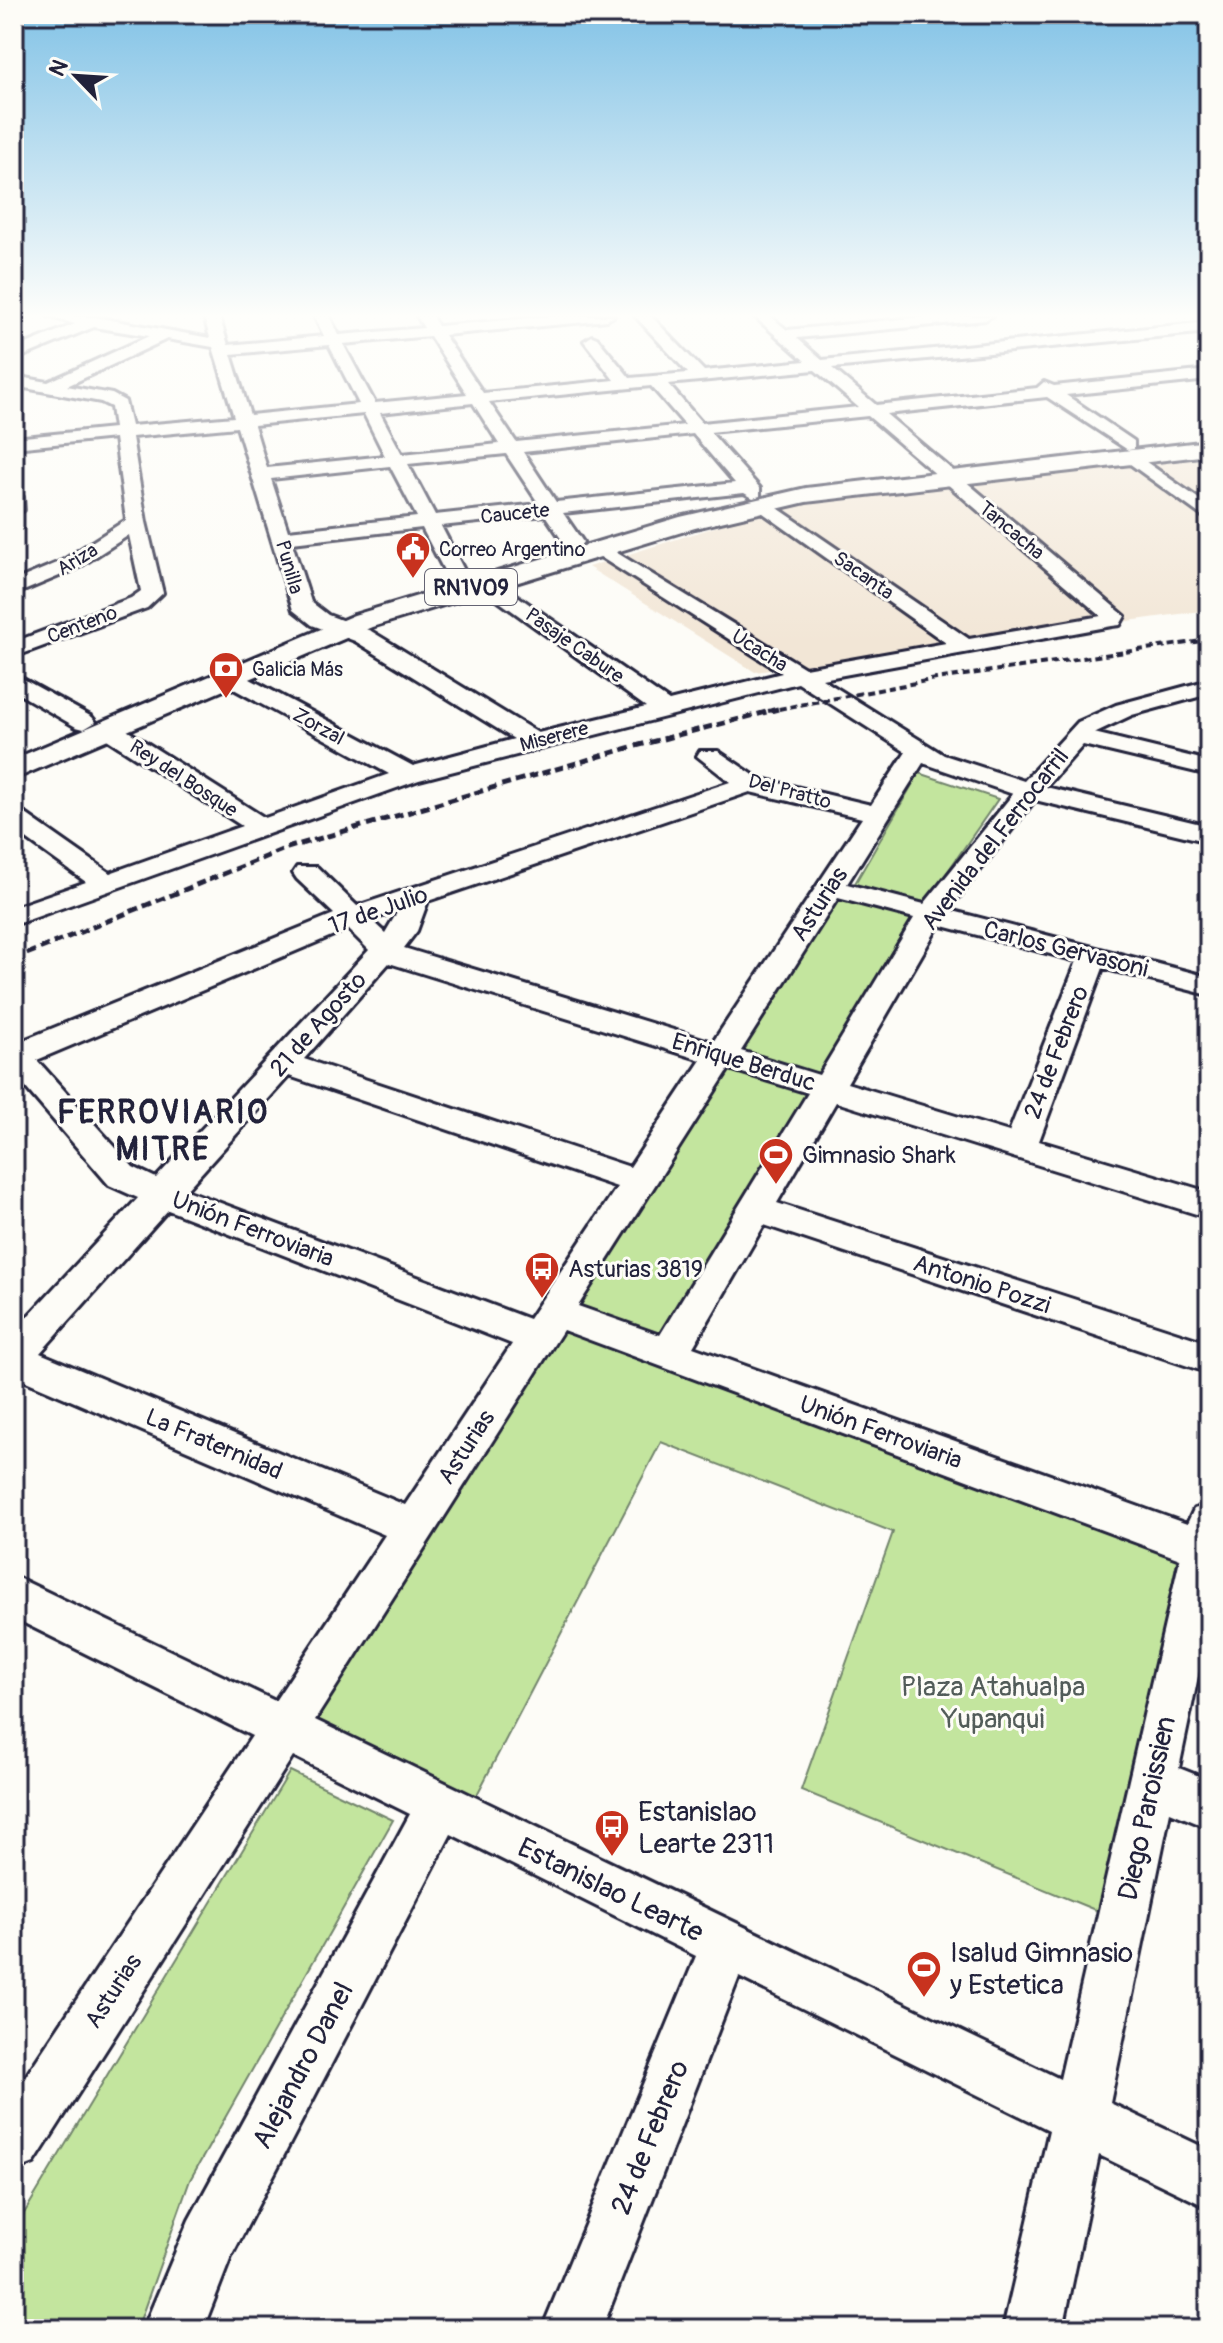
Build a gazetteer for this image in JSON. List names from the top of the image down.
{
  "streets": {
    "main road": ["RN1V09"],
    "street": [
      "Caucete",
      "Tancacha",
      "Ariza",
      "Punilla",
      "Sacanta",
      "Centeno",
      "Pasaje Cabure",
      "Ucacha",
      "Zorzal",
      "Miserere",
      "Rey del Bosque",
      "Del Pratto",
      "Avenida del Ferrocarril",
      "Asturias",
      "17 de Julio",
      "Carlos Gervasoni",
      "21 de Agosto",
      "24 de Febrero",
      "Enrique Berduc",
      "Unión Ferroviaria",
      "Antonio Pozzi",
      "La Fraternidad",
      "Diego Paroissien",
      "Estanislao Learte",
      "Alejandro Danel"
    ]
  },
  "crossings": [
    ["Caucete", "Punilla"],
    ["Caucete", "Sacanta"],
    ["Caucete", "RN1V09"],
    ["Tancacha", "RN1V09"],
    ["Tancacha", "Miserere"],
    ["Ariza", "Centeno"],
    ["Punilla", "RN1V09"],
    ["Punilla", "Miserere"],
    ["Sacanta", "RN1V09"],
    ["Sacanta", "Miserere"],
    ["RN1V09", "Pasaje Cabure"],
    ["RN1V09", "Ucacha"],
    ["RN1V09", "Zorzal"],
    ["RN1V09", "Rey del Bosque"],
    ["Pasaje Cabure", "Miserere"],
    ["Ucacha", "Miserere"],
    ["Ucacha", "Avenida del Ferrocarril"],
    ["Ucacha", "Asturias"],
    ["Zorzal", "Miserere"],
    ["Miserere", "Rey del Bosque"],
    ["Del Pratto", "Asturias"],
    ["Del Pratto", "17 de Julio"],
    ["Avenida del Ferrocarril", "Carlos Gervasoni"],
    ["Avenida del Ferrocarril", "Enrique Berduc"],
    ["Avenida del Ferrocarril", "Unión Ferroviaria"],
    ["Avenida del Ferrocarril", "Antonio Pozzi"],
    ["Asturias", "Carlos Gervasoni"],
    ["Asturias", "Enrique Berduc"],
    ["Asturias", "Unión Ferroviaria"],
    ["Asturias", "La Fraternidad"],
    ["Asturias", "Estanislao Learte"],
    ["17 de Julio", "21 de Agosto"],
    ["17 de Julio", "Enrique Berduc"],
    ["17 de Julio", "Unión Ferroviaria"],
    ["Carlos Gervasoni", "24 de Febrero"],
    ["21 de Agosto", "Enrique Berduc"],
    ["21 de Agosto", "Unión Ferroviaria"],
    ["21 de Agosto", "La Fraternidad"],
    ["24 de Febrero", "Enrique Berduc"],
    ["24 de Febrero", "Estanislao Learte"],
    ["Unión Ferroviaria", "Diego Paroissien"],
    ["Diego Paroissien", "Estanislao Learte"],
    ["Estanislao Learte", "Alejandro Danel"]
  ],
  "districts": ["FERROVIARIO MITRE"],
  "parks": ["Plaza Atahualpa Yupanqui"],
  "places": {
    "public building": ["Correo Argentino"],
    "bank": ["Galicia Más"],
    "sports": ["Gimnasio Shark", "Isalud Gimnasio y Estetica"],
    "bus stop": ["Asturias 3819", "Estanislao Learte 2311"]
  },
  "north": "top left"
}
